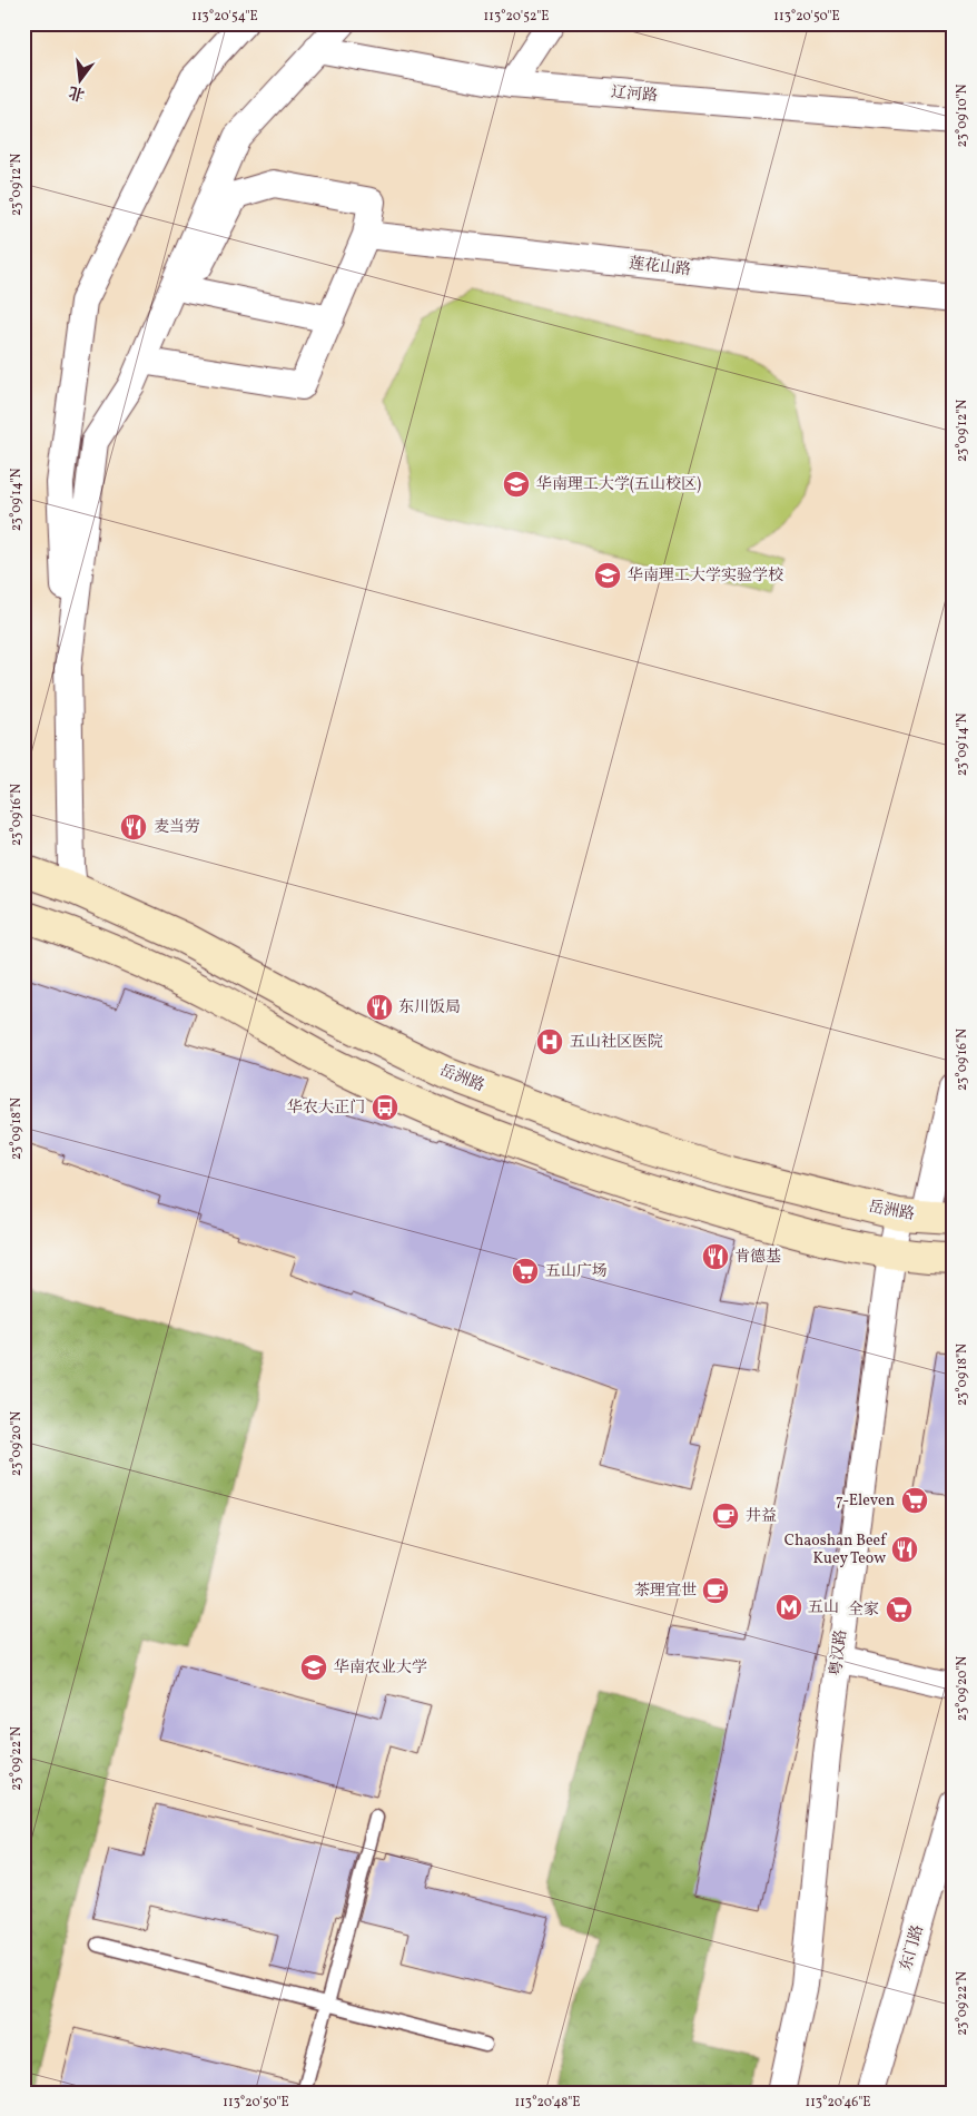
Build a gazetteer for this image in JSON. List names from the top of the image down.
{
  "streets": {
    "main road": ["岳洲路"],
    "street": [
      "辽河路",
      "莲花山路",
      "粤汉路",
      "东门路"
    ]
  },
  "crossings": [
    ["岳洲路", "粤汉路"]
  ],
  "places": {
    "school or university": ["华南理工大学(五山校区)", "华南理工大学实验学校", "华南农业大学"],
    "restaurant": [
      "麦当劳",
      "东川饭局",
      "肯德基",
      "Chaoshan Beef Kuey Teow"
    ],
    "hospital": ["五山社区医院"],
    "bus stop": ["华农大正门"],
    "supermarket": ["五山广场", "7-Eleven", "全家"],
    "cafe": ["井益", "茶理宜世"],
    "metro station": ["五山"]
  },
  "north": "bottom",
  "coordinates": [
    "113°20'54\"E",
    "113°20'52\"E",
    "113°20'50\"E",
    "23°09'10\"N",
    "23°09'12\"N",
    "23°09'14\"N",
    "23°09'16\"N",
    "23°09'18\"N",
    "23°09'20\"N",
    "23°09'22\"N",
    "113°20'48\"E",
    "113°20'46\"E"
  ]
}
